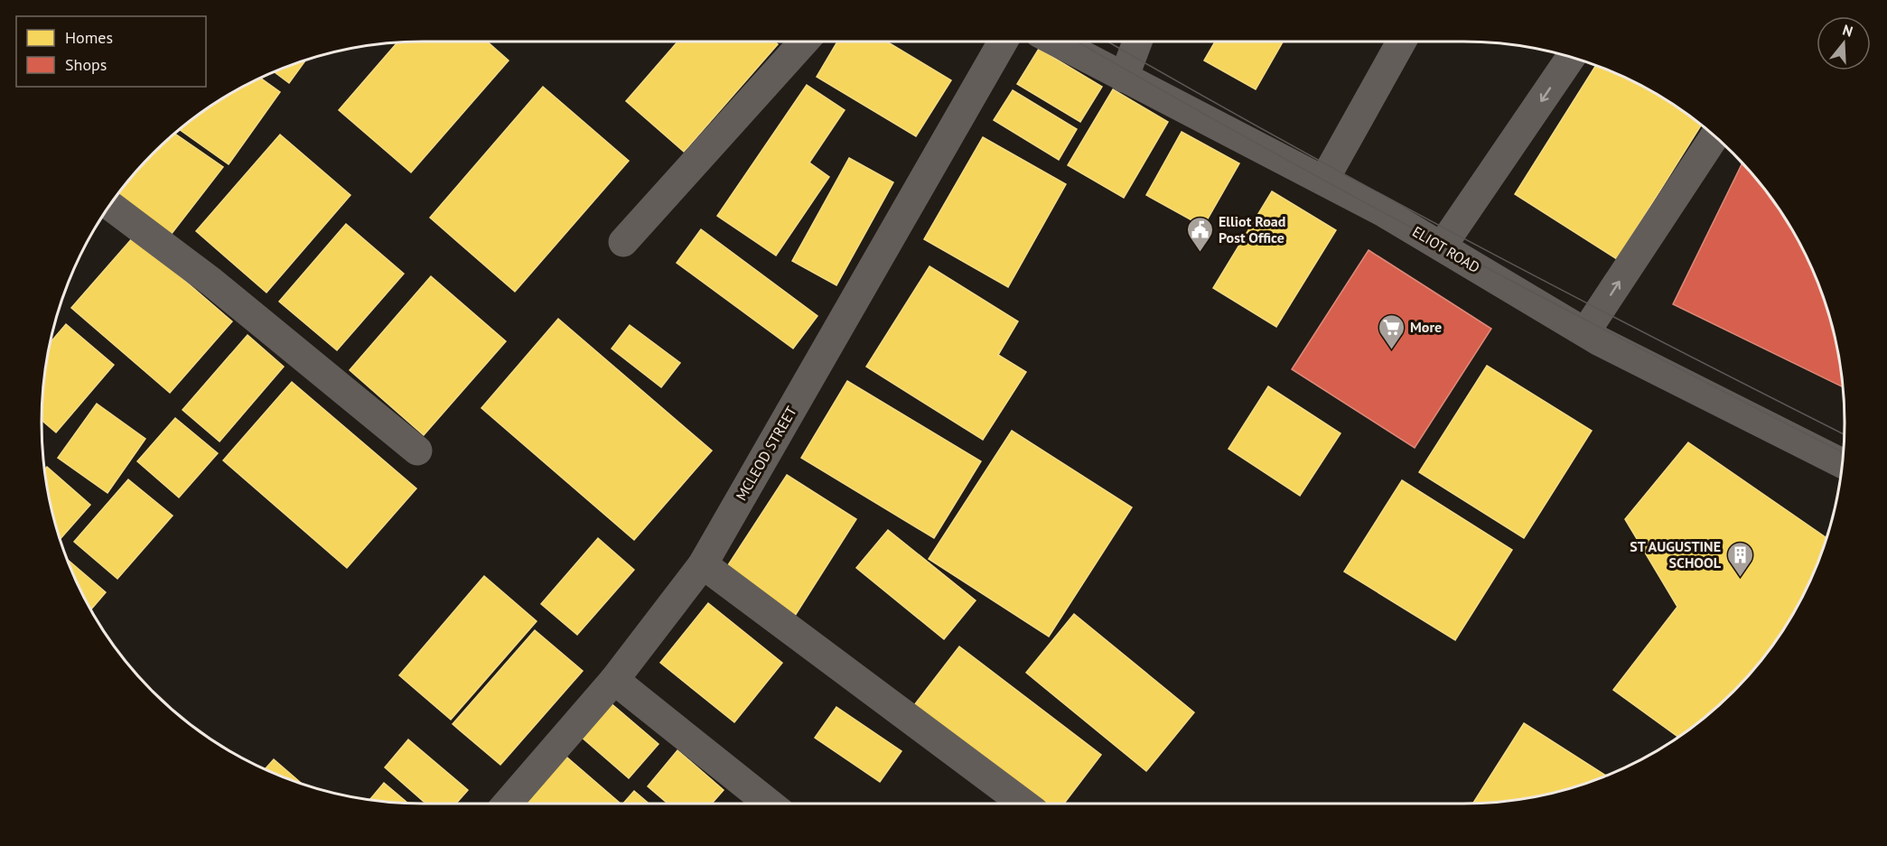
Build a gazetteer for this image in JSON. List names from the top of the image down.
{
  "streets": {
    "street": ["ELIOT ROAD", "MCLEOD STREET"]
  },
  "places": {
    "public building": ["Elliot Road Post Office"],
    "supermarket": ["More"],
    "building": ["ST AUGUSTINE SCHOOL"]
  },
  "legend": ["Homes", "Shops"],
  "north": "top"
}
